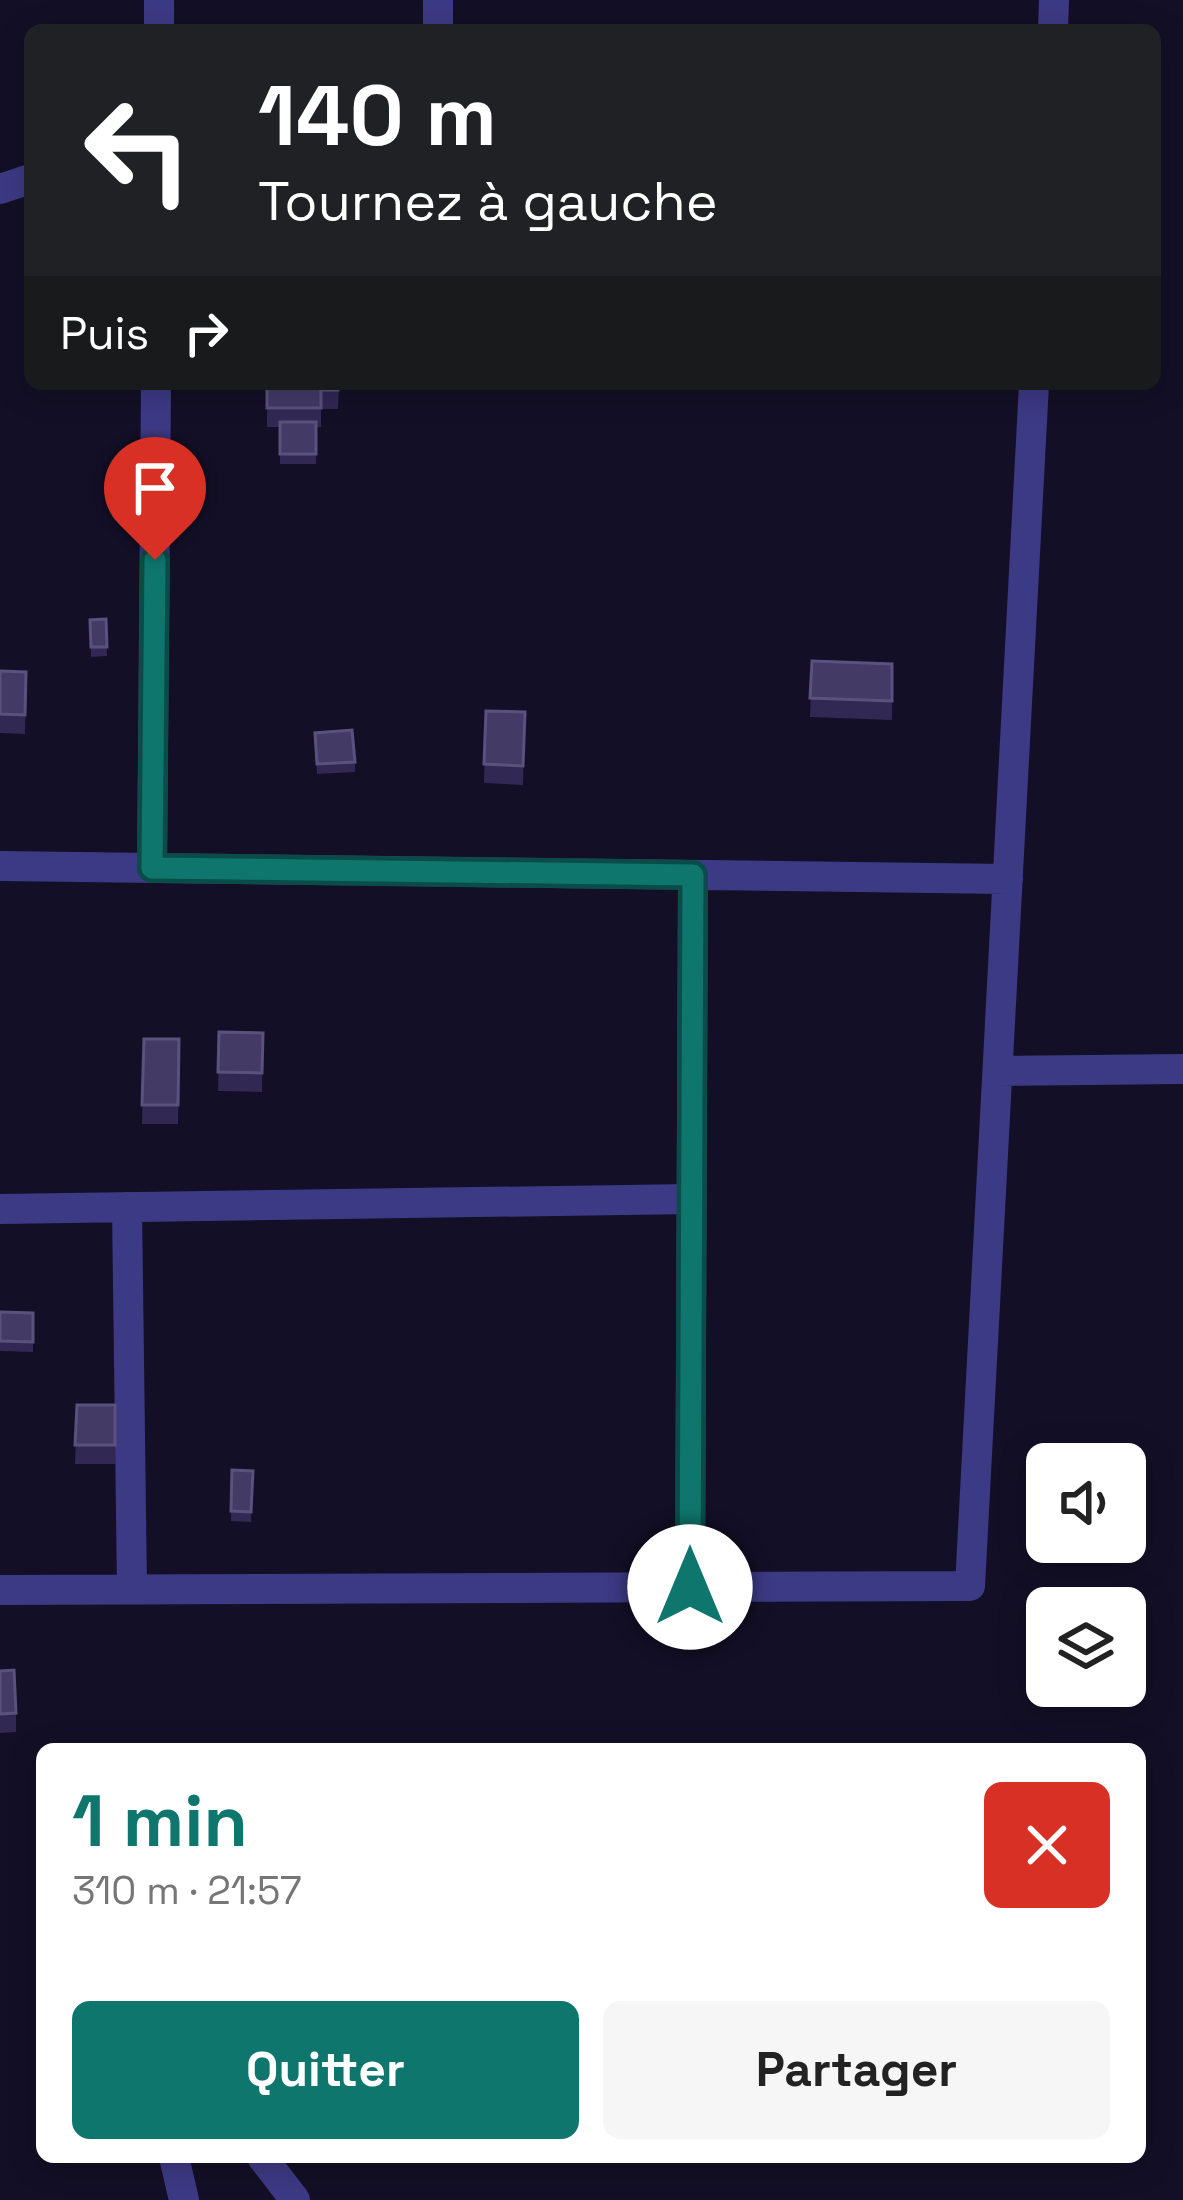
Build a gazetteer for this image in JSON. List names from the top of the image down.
{
  "page": {
    "turn": ["140 m", "Tournez à gauche"],
    "then": "Puis",
    "heading": ["1 min", "310 m · 21:57"],
    "buttons": ["Quitter", "Partager"]
  }
}
